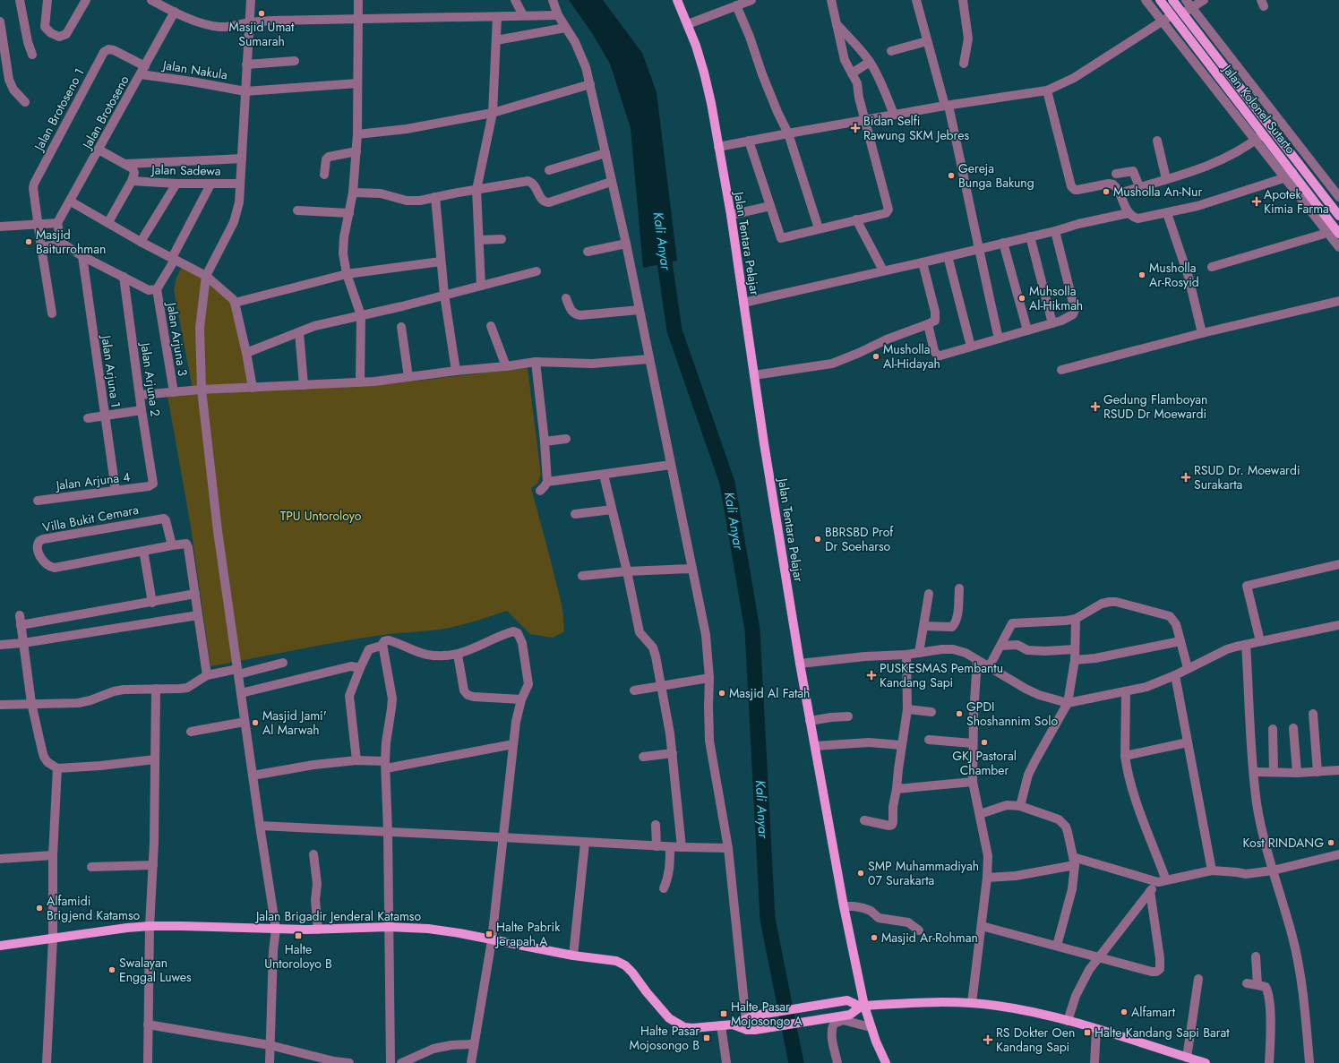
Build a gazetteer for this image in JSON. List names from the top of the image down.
{
  "streets": {
    "main road": ["Jalan Kolonel Sutarto", "Jalan Tentara Pelajar", "Jalan Brigadir Jenderal Katamso"],
    "street": [
      "Jalan Nakula",
      "Jalan Brotoseno 1",
      "Jalan Brotoseno",
      "Jalan Sadewa",
      "Jalan Arjuna 3",
      "Jalan Arjuna 1",
      "Jalan Arjuna 2",
      "Jalan Arjuna 4",
      "Villa Bukit Cemara"
    ]
  },
  "crossings": [
    ["Jalan Nakula", "Jalan Brotoseno 1"],
    ["Jalan Nakula", "Jalan Brotoseno"],
    ["Jalan Brotoseno 1", "Jalan Brotoseno"],
    ["Jalan Arjuna 1", "Jalan Arjuna 4"],
    ["Jalan Arjuna 2", "Jalan Arjuna 4"]
  ],
  "water": ["Kali Anyar"],
  "parks": ["TPU Untoroloyo"],
  "places": {
    "other": [
      "Masjid Umat Sumarah",
      "Gereja Bunga Bakung",
      "Musholla An-Nur",
      "Masjid Baiturrohman",
      "Musholla Ar-Rosyid",
      "Muhsolla Al-Hikmah",
      "Musholla Al-Hidayah",
      "BBRSBD Prof Dr Soeharso",
      "Masjid Al Fatah",
      "GPDI Shoshannim Solo",
      "Masjid Jami' Al Marwah",
      "GKJ Pastoral Chamber",
      "Kost RINDANG",
      "SMP Muhammadiyah 07 Surakarta",
      "Alfamidi Brigjend Katamso",
      "Masjid Ar-Rohman",
      "Swalayan Enggal Luwes",
      "Alfamart"
    ],
    "health": [
      "Bidan Selfi Rawung SKM Jebres",
      "Apotek Kimia Farma",
      "Gedung Flamboyan RSUD Dr Moewardi",
      "RSUD Dr. Moewardi Surakarta",
      "PUSKESMAS Pembantu Kandang Sapi",
      "RS Dokter Oen Kandang Sapi"
    ],
    "transit": [
      "Halte Pabrik Jerapah A",
      "Halte Untoroloyo B",
      "Halte Pasar Mojosongo A",
      "Halte Kandang Sapi Barat",
      "Halte Pasar Mojosongo B"
    ]
  }
}
